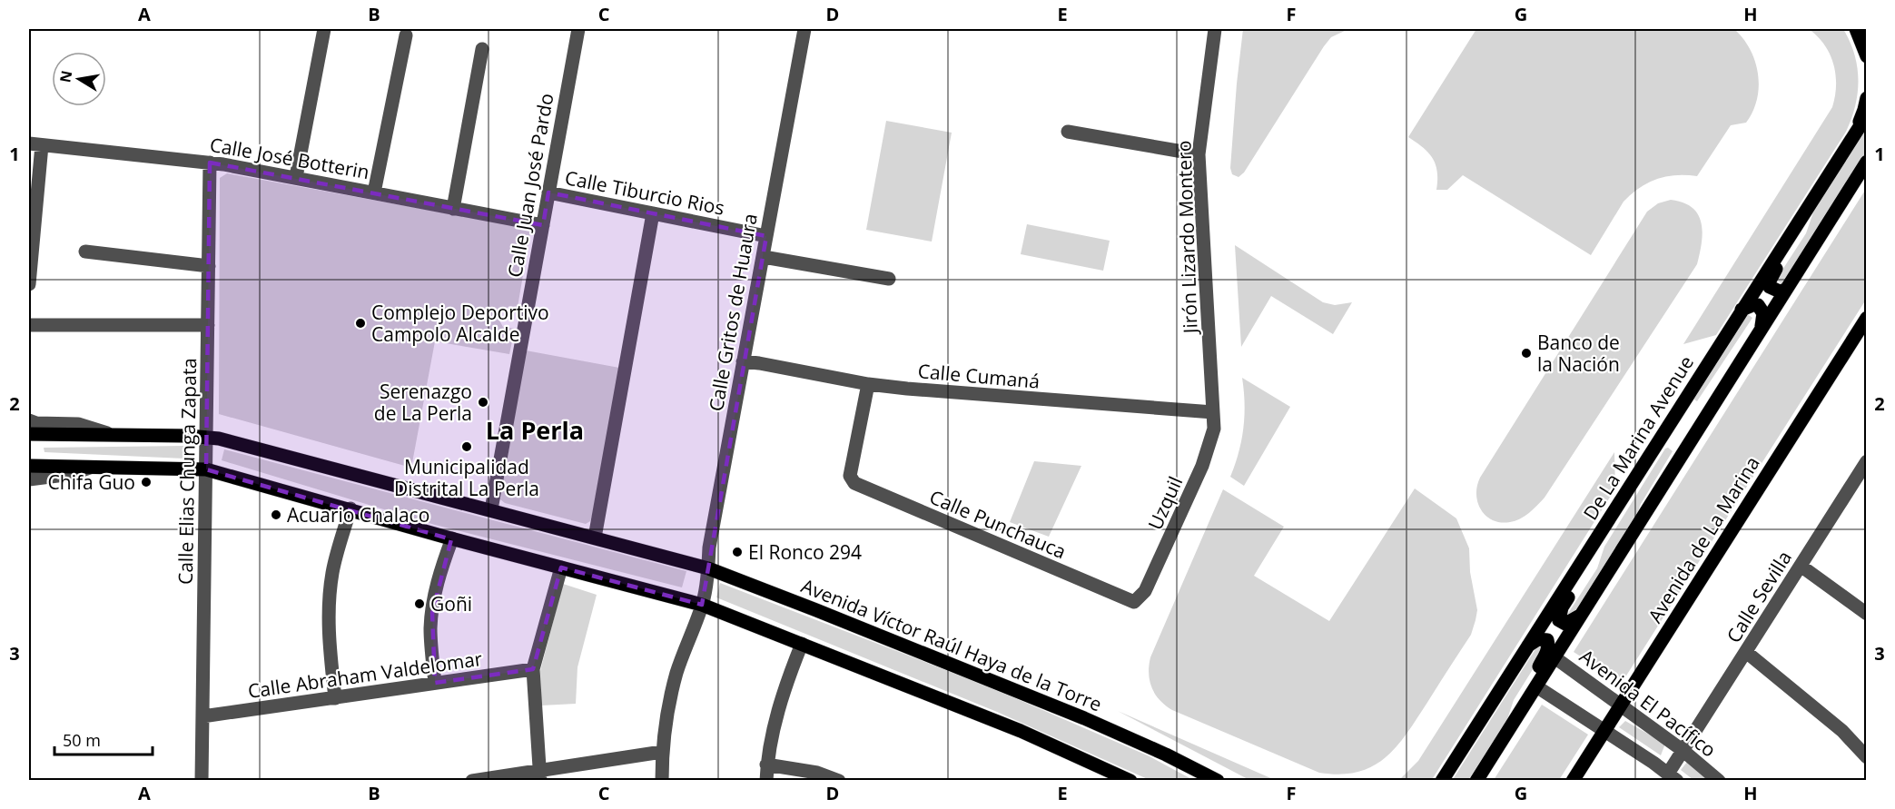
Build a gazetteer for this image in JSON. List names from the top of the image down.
{
  "streets": {
    "main road": ["De La Marina Avenue", "Avenida de La Marina", "Avenida Víctor Raúl Haya de la Torre"],
    "street": [
      "Calle José Botterin",
      "Calle Juan José Pardo",
      "Calle Tiburcio Rios",
      "Jirón Lizardo Montero",
      "Calle Gritos de Huaura",
      "Calle Cumaná",
      "Calle Elias Chunga Zapata",
      "Uzquil",
      "Calle Punchauca",
      "Calle Sevilla",
      "Calle Abraham Valdelomar",
      "Avenida El Pacífico"
    ]
  },
  "crossings": [
    ["Calle José Botterin", "Calle Juan José Pardo"],
    ["Calle José Botterin", "Calle Elias Chunga Zapata"],
    ["Calle Juan José Pardo", "Calle Tiburcio Rios"],
    ["Calle Juan José Pardo", "Avenida Víctor Raúl Haya de la Torre"],
    ["Calle Tiburcio Rios", "Calle Gritos de Huaura"],
    ["Jirón Lizardo Montero", "Calle Cumaná"],
    ["Jirón Lizardo Montero", "Uzquil"],
    ["Calle Gritos de Huaura", "Calle Cumaná"],
    ["Calle Gritos de Huaura", "Avenida Víctor Raúl Haya de la Torre"],
    ["Calle Cumaná", "Uzquil"],
    ["Calle Cumaná", "Calle Punchauca"],
    ["Calle Elias Chunga Zapata", "Avenida Víctor Raúl Haya de la Torre"],
    ["Calle Elias Chunga Zapata", "Calle Abraham Valdelomar"],
    ["Uzquil", "Calle Punchauca"],
    ["Avenida de La Marina", "Avenida El Pacífico"],
    ["Calle Sevilla", "Avenida El Pacífico"]
  ],
  "districts": ["La Perla"],
  "places": [
    "Complejo Deportivo Campolo Alcalde",
    "Banco de la Nación",
    "Serenazgo de La Perla",
    "Municipalidad Distrital La Perla",
    "Chifa Guo",
    "Acuario Chalaco",
    "El Ronco 294",
    "Goñi"
  ],
  "scale_bar": "50 m",
  "north": "left",
  "grid": {
    "columns": [
      "A",
      "B",
      "C",
      "D",
      "E",
      "F",
      "G",
      "H"
    ],
    "rows": ["1", "2", "3"]
  }
}
